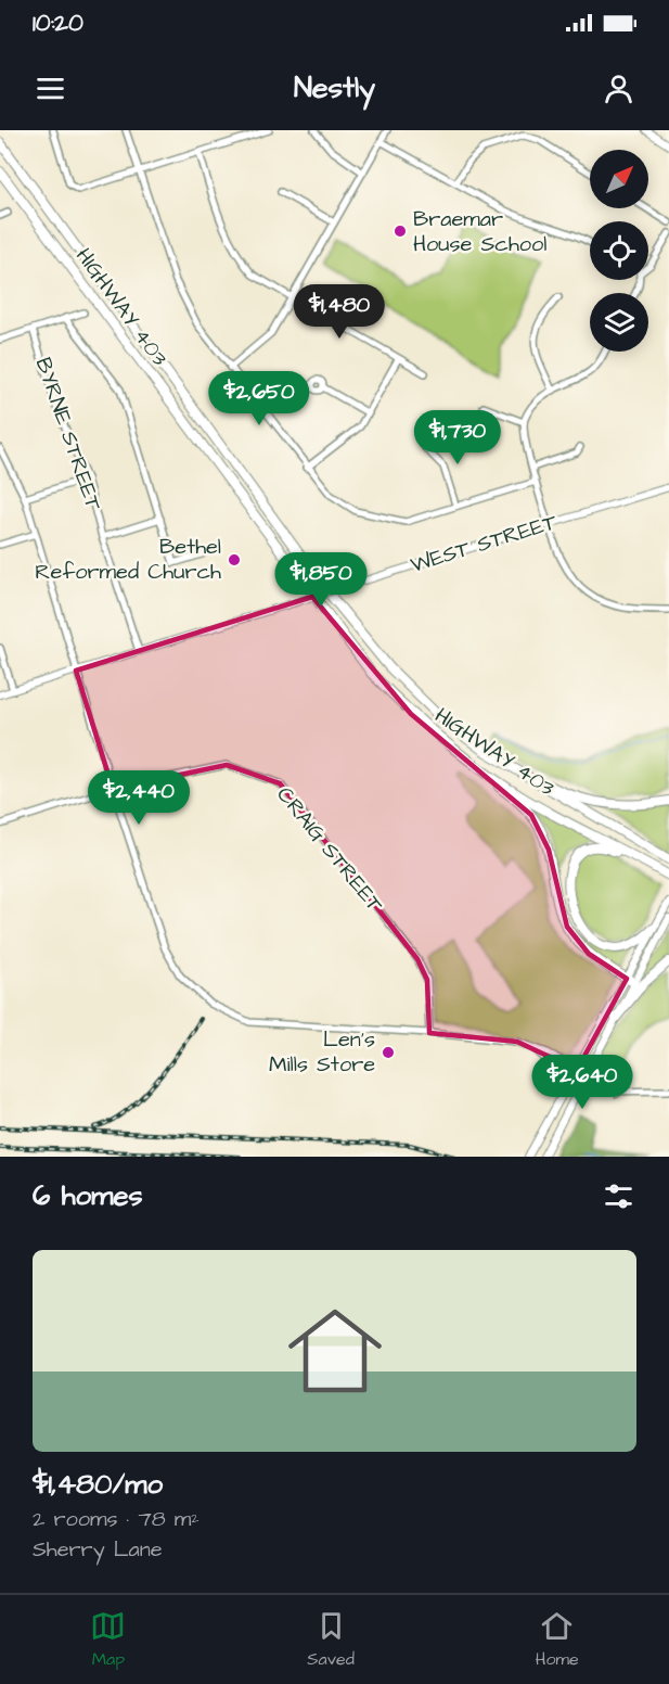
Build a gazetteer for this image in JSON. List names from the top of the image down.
{
  "streets": {
    "highway": ["HIGHWAY 403"],
    "main road": ["WEST STREET"],
    "street": ["BYRNE STREET", "CRAIG STREET"]
  },
  "crossings": [
    ["BYRNE STREET", "WEST STREET"]
  ],
  "places": ["Braemar House School", "Bethel Reformed Church", "Len's Mills Store"],
  "north": "top right",
  "page": {
    "status": "10:20",
    "header": "Nestly",
    "price": [
      "$1,480",
      "$2,650",
      "$1,730",
      "$1,850",
      "$2,440",
      "$2,640"
    ],
    "heading": "6 homes",
    "list": [
      {
        "name": "$1,480/mo",
        "note": "2 rooms · 78 m² · Sherry Lane"
      }
    ],
    "tabs": ["Map", "Saved", "Home"]
  }
}
